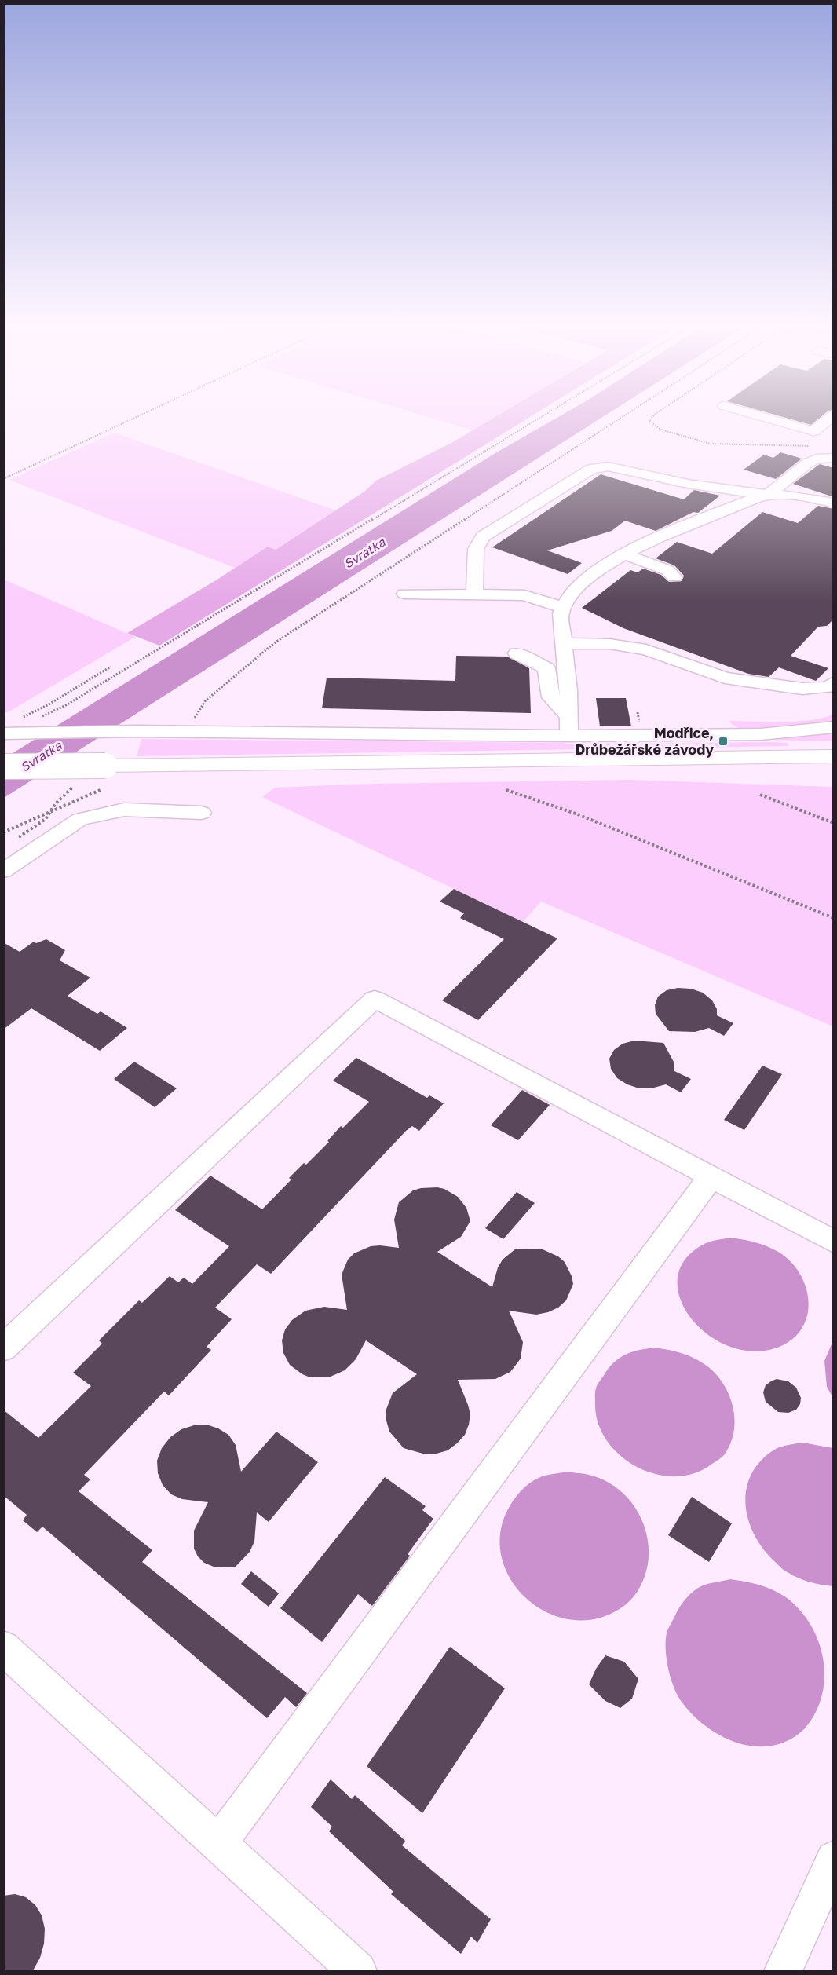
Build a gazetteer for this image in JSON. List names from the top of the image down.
{
  "water": ["Svratka"],
  "places": {
    "transit": ["Modřice, Drůbežářské závody"]
  }
}
